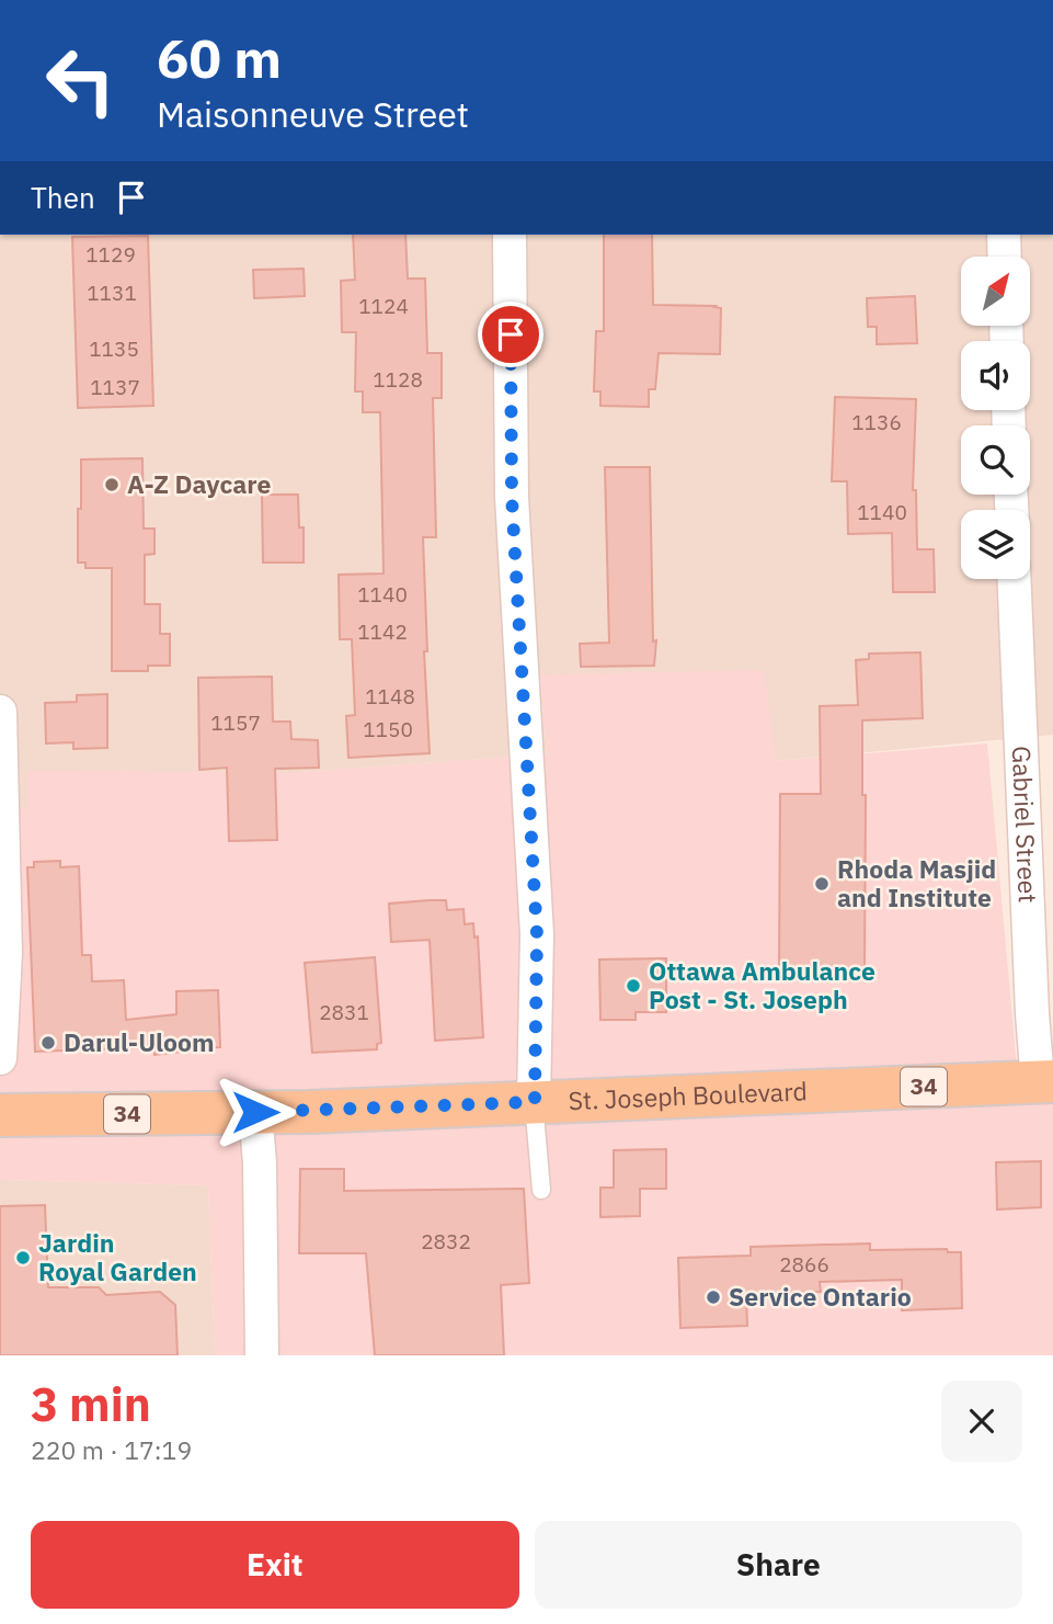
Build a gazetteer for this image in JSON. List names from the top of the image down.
{
  "streets": {
    "main road": ["34", "St. Joseph Boulevard"],
    "street": ["Gabriel Street"]
  },
  "crossings": [
    ["Gabriel Street", "St. Joseph Boulevard"]
  ],
  "places": [
    "A-Z Daycare",
    "Rhoda Masjid and Institute",
    "Ottawa Ambulance Post - St. Joseph",
    "Darul-Uloom",
    "Jardin Royal Garden",
    "Service Ontario"
  ],
  "house_numbers": [
    "1129",
    "1131",
    "1124",
    "1135",
    "1128",
    "1137",
    "1136",
    "1140",
    "1140",
    "1142",
    "1148",
    "1157",
    "1150",
    "2831",
    "2832",
    "2866"
  ],
  "north": "top right",
  "page": {
    "turn": ["60 m", "Maisonneuve Street"],
    "then": "Then",
    "heading": ["3 min", "220 m · 17:19"],
    "buttons": ["Exit", "Share"]
  }
}
